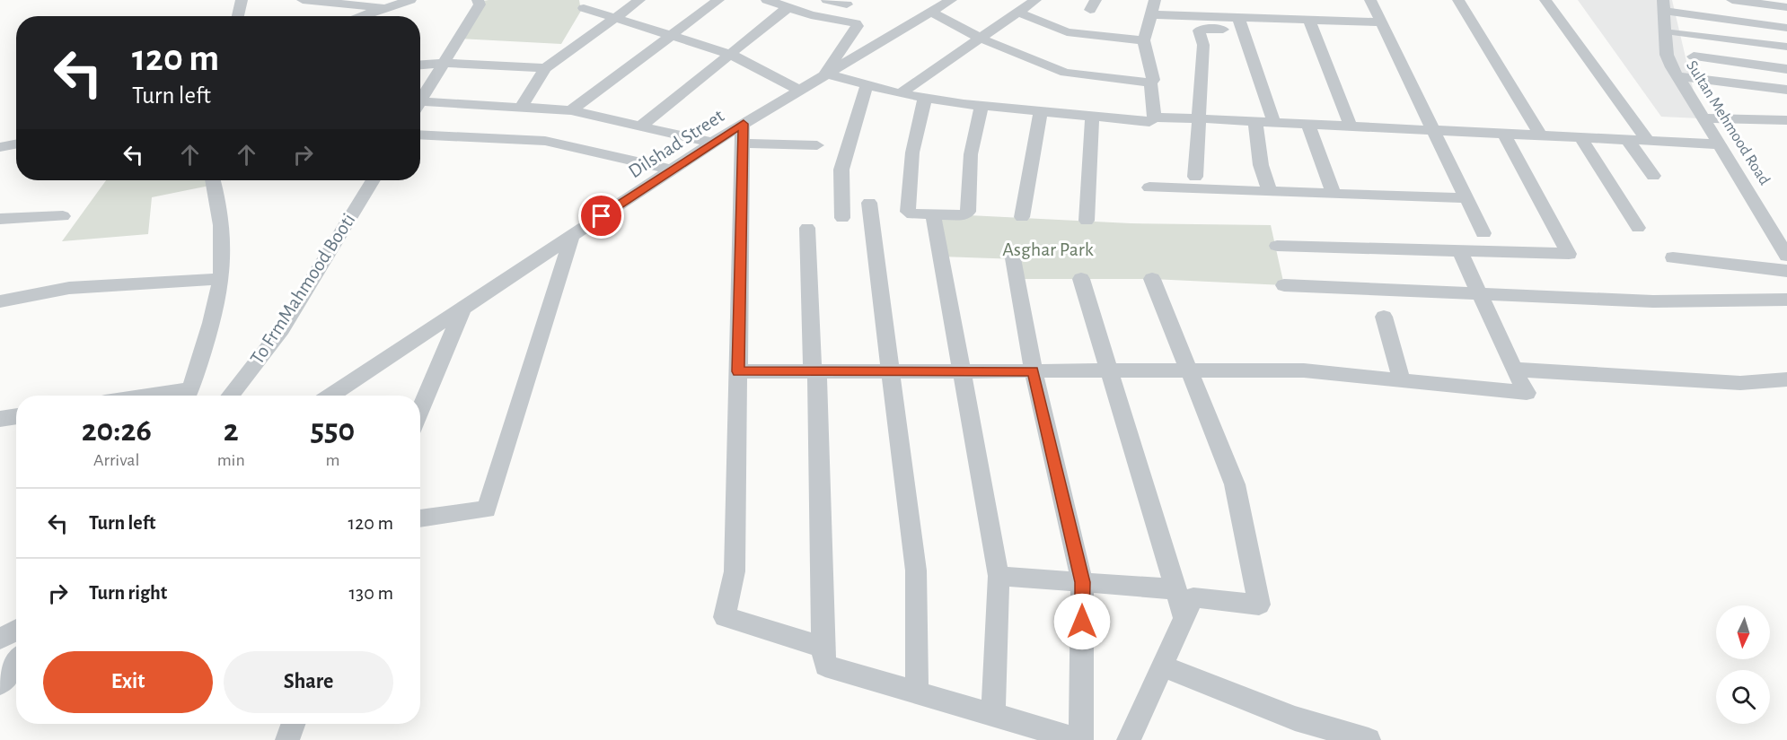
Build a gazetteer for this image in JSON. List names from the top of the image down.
{
  "streets": {
    "street": ["Sultan Mehmood Road", "Dilshad Street", "To FrmMahmood Booti"]
  },
  "parks": ["Asghar Park"],
  "north": "bottom",
  "page": {
    "turn": ["120 m", "Turn left"],
    "eta": [
      "20:26",
      "Arrival",
      "2",
      "min",
      "550",
      "m"
    ],
    "list": [
      {
        "name": "Turn left",
        "value": "120 m"
      },
      {
        "name": "Turn right",
        "value": "130 m"
      }
    ],
    "buttons": ["Exit", "Share"]
  }
}
